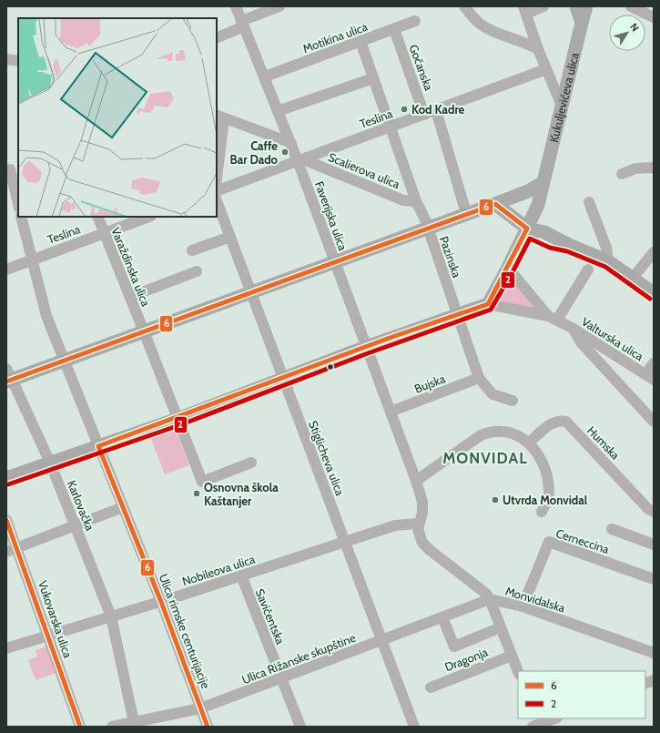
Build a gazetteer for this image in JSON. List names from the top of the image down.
{
  "streets": {
    "main road": ["Kukuljevićeva ulica"],
    "street": [
      "Motikina ulica",
      "Gočanska",
      "Teslina",
      "Scalierova ulica",
      "Faverijska ulica",
      "Pazinska",
      "Varaždinska ulica",
      "Valturska ulica",
      "Bujska",
      "Humska",
      "Stiglicheva ulica",
      "Karlovačka",
      "Cerneccina",
      "Nobileova ulica",
      "Monvidalska",
      "Savičentska",
      "Vukovarska ulica",
      "Ulica rimske centurijacije",
      "Ulica Rižanske skupštine",
      "Dragonja"
    ]
  },
  "crossings": [
    ["Motikina ulica", "Gočanska"],
    ["Motikina ulica", "Faverijska ulica"],
    ["Motikina ulica", "Pazinska"],
    ["Gočanska", "Teslina"],
    ["Teslina", "Scalierova ulica"],
    ["Teslina", "Faverijska ulica"],
    ["Teslina", "Pazinska"],
    ["Teslina", "Varaždinska ulica"],
    ["Teslina", "Ulica rimske centurijacije"],
    ["Scalierova ulica", "Faverijska ulica"],
    ["Scalierova ulica", "Pazinska"],
    ["Faverijska ulica", "Bujska"],
    ["Faverijska ulica", "Nobileova ulica"],
    ["Faverijska ulica", "Monvidalska"],
    ["Pazinska", "Bujska"],
    ["Stiglicheva ulica", "Nobileova ulica"],
    ["Stiglicheva ulica", "Ulica Rižanske skupštine"],
    ["Karlovačka", "Nobileova ulica"],
    ["Karlovačka", "Ulica Rižanske skupštine"],
    ["Cerneccina", "Monvidalska"],
    ["Nobileova ulica", "Monvidalska"],
    ["Nobileova ulica", "Savičentska"],
    ["Nobileova ulica", "Vukovarska ulica"],
    ["Nobileova ulica", "Ulica rimske centurijacije"],
    ["Monvidalska", "Ulica Rižanske skupštine"],
    ["Savičentska", "Ulica Rižanske skupštine"],
    ["Ulica rimske centurijacije", "Ulica Rižanske skupštine"]
  ],
  "districts": ["MONVIDAL"],
  "places": [
    "Kod Kadre",
    "Caffe Bar Dado",
    "Osnovna škola Kaštanjer",
    "Utvrda Monvidal"
  ],
  "lines": ["transit line 6", "transit line 2"],
  "legend": ["6", "2"],
  "north": "top right"
}
